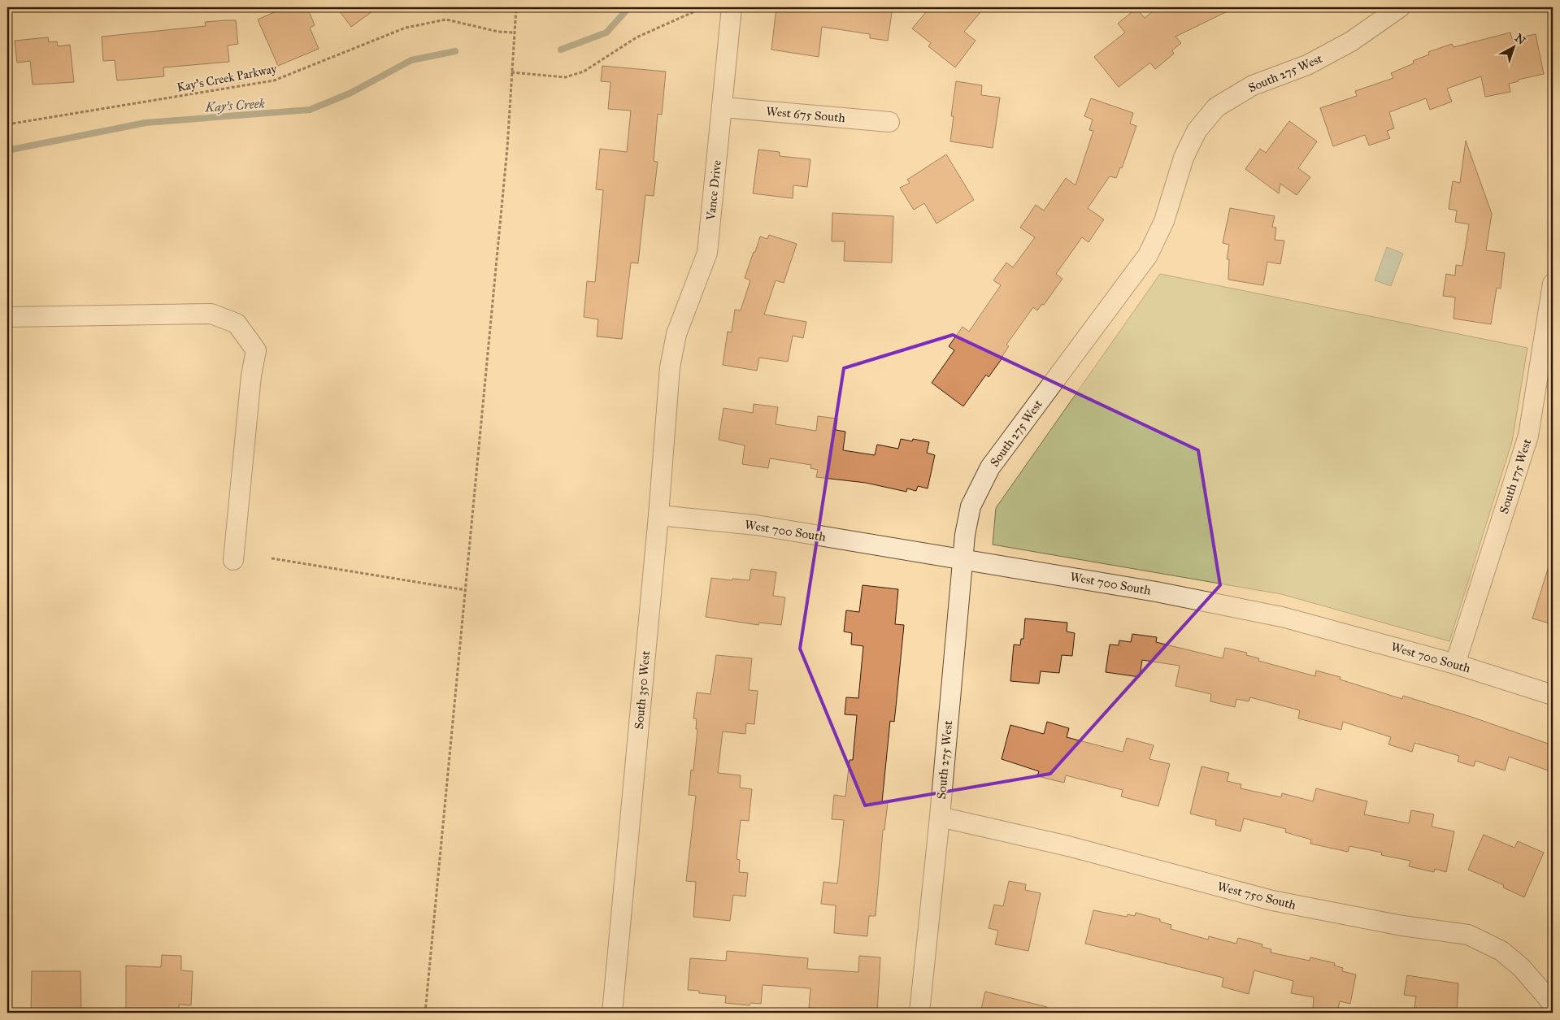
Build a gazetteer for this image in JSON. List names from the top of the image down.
{
  "streets": {
    "street": [
      "South 275 West",
      "West 675 South",
      "Vance Drive",
      "South 175 West",
      "West 700 South",
      "South 350 West",
      "West 750 South"
    ],
    "path": ["Kay's Creek Parkway"]
  },
  "crossings": [
    ["South 275 West", "West 700 South"],
    ["South 275 West", "West 750 South"],
    ["West 675 South", "Vance Drive"],
    ["Vance Drive", "South 350 West"],
    ["South 175 West", "West 700 South"],
    ["West 700 South", "South 350 West"]
  ],
  "water": ["Kay's Creek"],
  "north": "top right"
}
